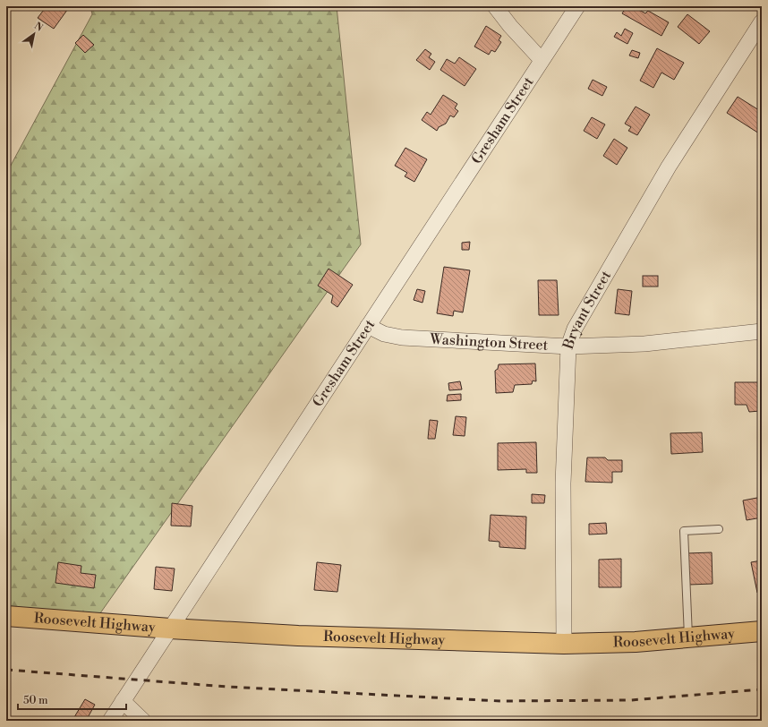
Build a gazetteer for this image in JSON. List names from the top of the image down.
{
  "streets": {
    "main road": ["Roosevelt Highway"],
    "street": ["Gresham Street", "Bryant Street", "Washington Street"]
  },
  "crossings": [
    ["Gresham Street", "Washington Street"],
    ["Gresham Street", "Roosevelt Highway"],
    ["Bryant Street", "Washington Street"],
    ["Bryant Street", "Roosevelt Highway"]
  ],
  "scale_bar": "50 m",
  "north": "top right"
}
